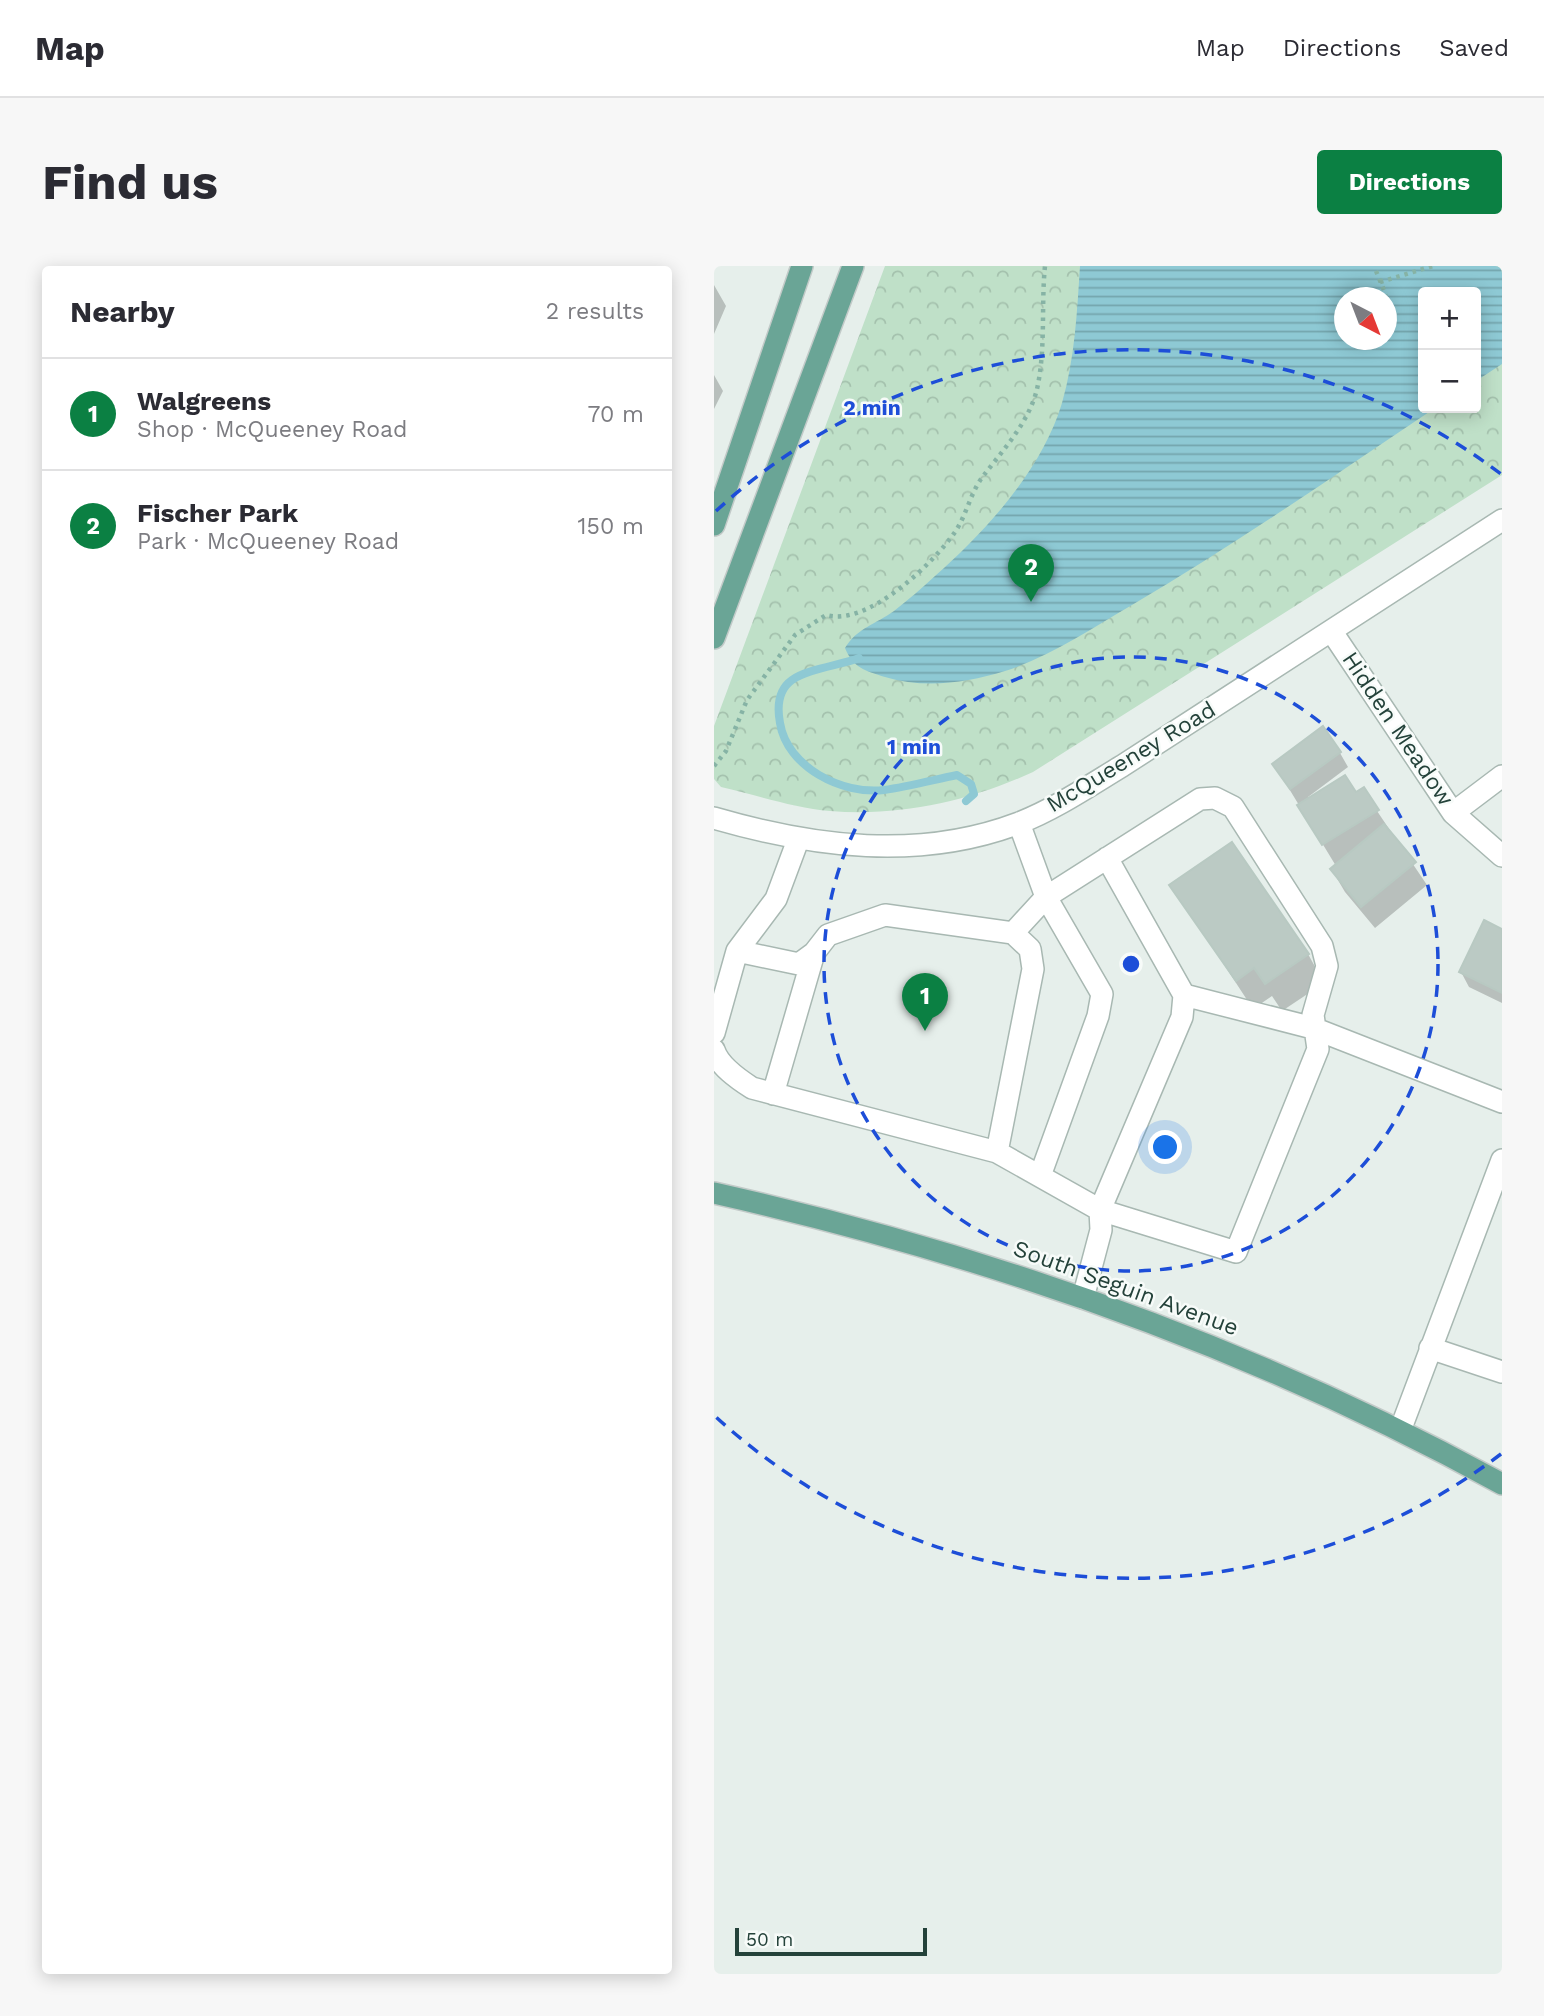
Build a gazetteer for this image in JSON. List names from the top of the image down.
{
  "streets": {
    "main road": ["South Seguin Avenue"],
    "street": ["Hidden Meadow", "McQueeney Road"]
  },
  "crossings": [
    ["Hidden Meadow", "McQueeney Road"]
  ],
  "scale_bar": "50 m",
  "north": "bottom right",
  "page": {
    "header": "Map",
    "nav": ["Map", "Directions", "Saved"],
    "buttons": "Directions",
    "title": "Find us",
    "heading": ["Nearby", "2 results"],
    "map_buttons": ["+", "−"],
    "list": [
      {
        "mark": "1",
        "name": "Walgreens",
        "note": "Shop · McQueeney Road",
        "value": "70 m"
      },
      {
        "mark": "2",
        "name": "Fischer Park",
        "note": "Park · McQueeney Road",
        "value": "150 m"
      }
    ],
    "pins": ["2", "1"],
    "scale": "50 m"
  },
  "rings": ["2 min", "1 min"]
}
